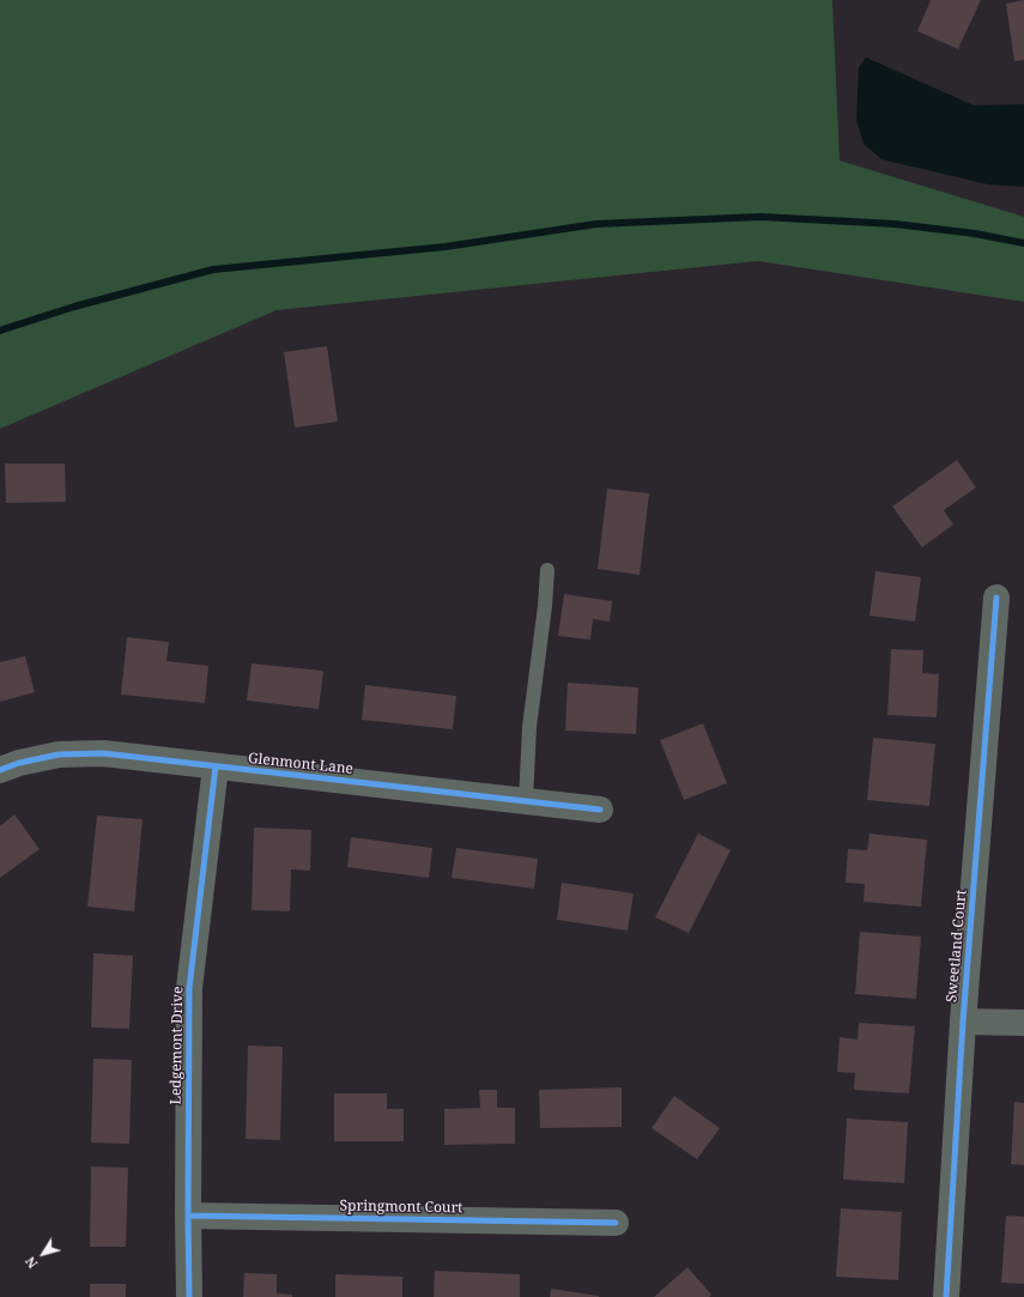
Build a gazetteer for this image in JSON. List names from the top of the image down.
{
  "streets": {
    "street": [
      "Glenmont Lane",
      "Sweetland Court",
      "Ledgemont Drive",
      "Springmont Court"
    ]
  },
  "crossings": [
    ["Glenmont Lane", "Ledgemont Drive"],
    ["Ledgemont Drive", "Springmont Court"]
  ],
  "north": "bottom left"
}
